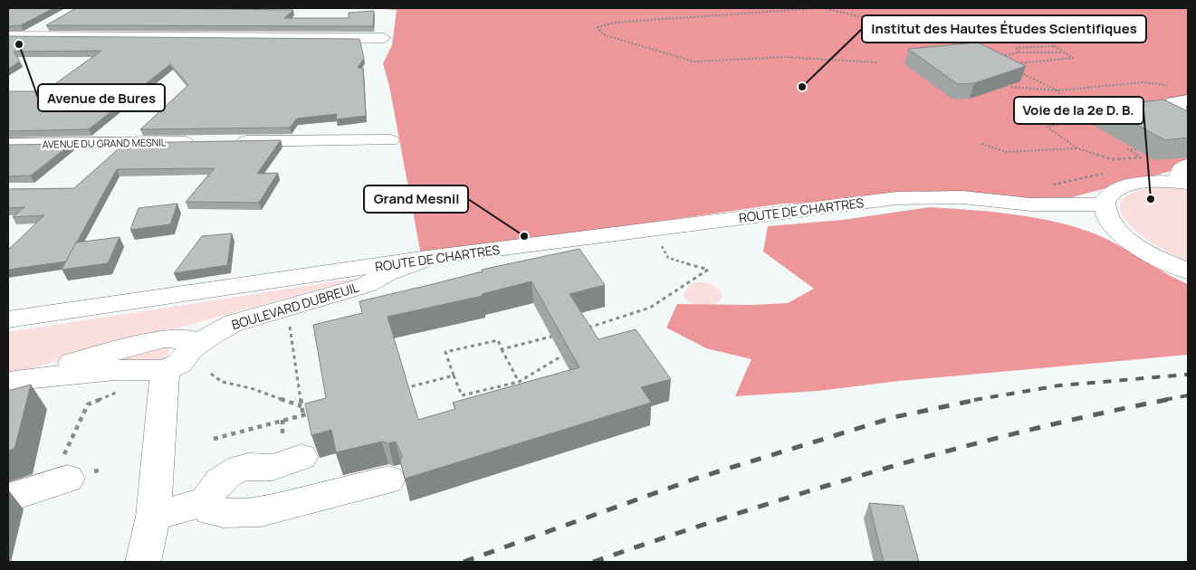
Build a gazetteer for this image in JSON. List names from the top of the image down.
{
  "streets": {
    "street": ["AVENUE DU GRAND MESNIL", "ROUTE DE CHARTRES", "BOULEVARD DUBREUIL"]
  },
  "crossings": [
    ["ROUTE DE CHARTRES", "BOULEVARD DUBREUIL"]
  ],
  "places": [
    "Avenue de Bures",
    "Institut des Hautes Études Scientifiques",
    "Voie de la 2e D. B.",
    "Grand Mesnil"
  ]
}
